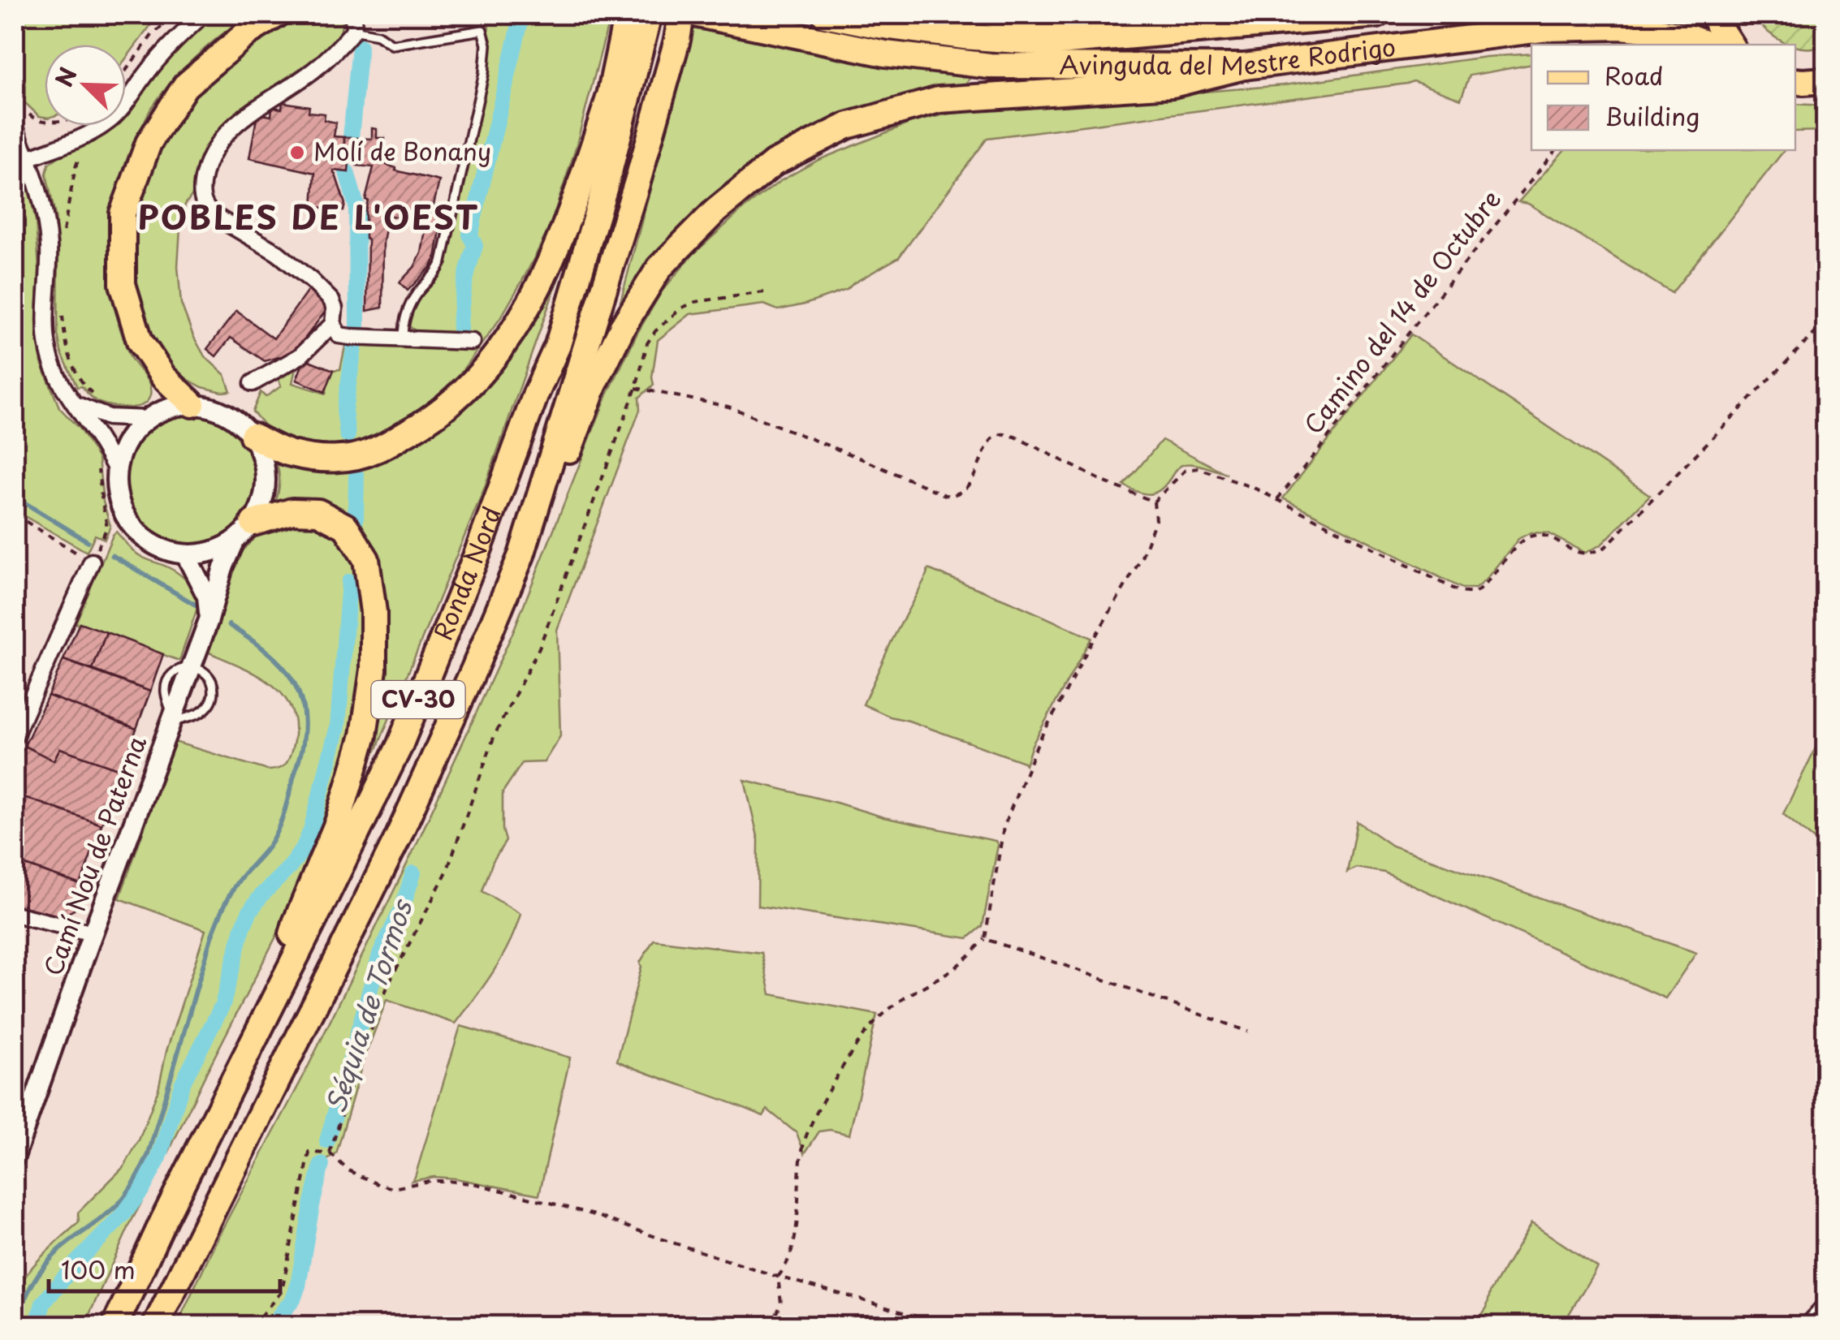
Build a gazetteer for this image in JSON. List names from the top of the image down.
{
  "streets": {
    "main road": ["Avinguda del Mestre Rodrigo", "Ronda Nord", "CV-30"],
    "street": ["Camí Nou de Paterna"],
    "path": ["Camino del 14 de Octubre"]
  },
  "districts": ["POBLES DE L'OEST"],
  "water": ["Séquia de Tormos"],
  "places": ["Molí de Bonany"],
  "legend": ["Road", "Building"],
  "scale_bar": "100 m",
  "north": "top left"
}
